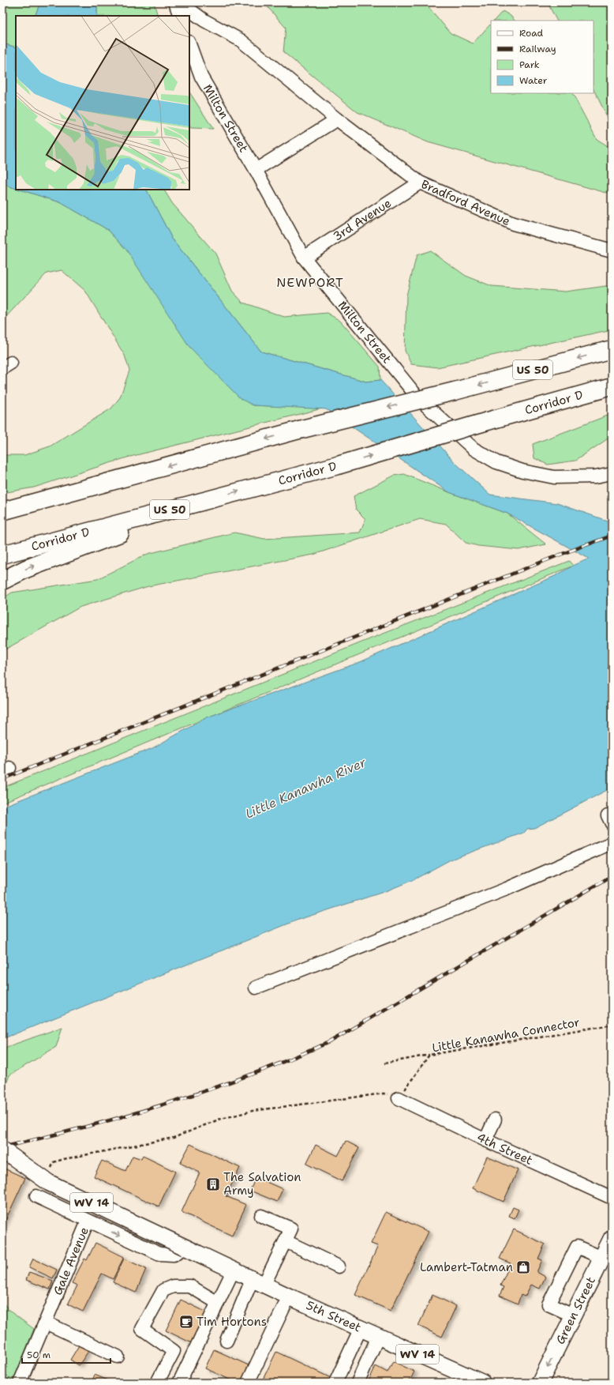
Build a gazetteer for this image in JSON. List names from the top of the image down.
{
  "streets": {
    "highway": ["US 50", "Corridor D"],
    "main road": ["WV 14", "Green Street", "5th Street"],
    "street": [
      "Milton Street",
      "Bradford Avenue",
      "3rd Avenue",
      "4th Street",
      "Gale Avenue"
    ],
    "path": ["Little Kanawha Connector"]
  },
  "crossings": [
    ["Milton Street", "3rd Avenue"],
    ["Bradford Avenue", "3rd Avenue"],
    ["Little Kanawha Connector", "4th Street"],
    ["WV 14", "Gale Avenue"],
    ["WV 14", "5th Street"],
    ["Gale Avenue", "5th Street"]
  ],
  "one_way": ["Green Street"],
  "districts": ["NEWPORT"],
  "water": ["Little Kanawha River"],
  "places": {
    "building": ["The Salvation Army"],
    "shop": ["Lambert-Tatman"],
    "cafe": ["Tim Hortons"]
  },
  "legend": [
    "Road",
    "Railway",
    "Park",
    "Water"
  ],
  "scale_bar": "50 m"
}
